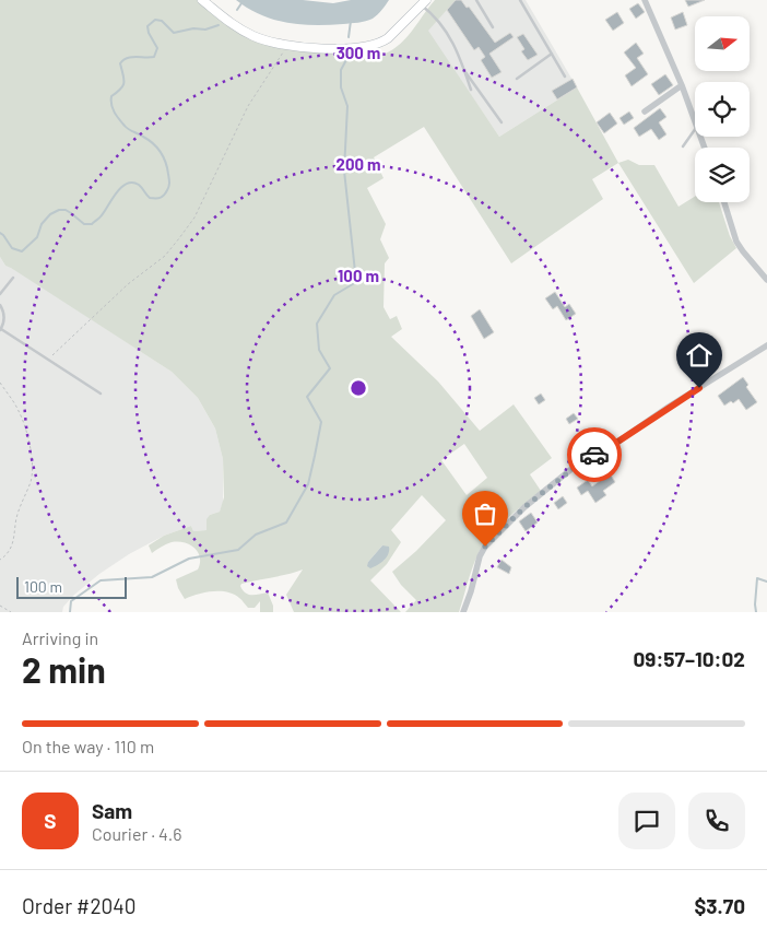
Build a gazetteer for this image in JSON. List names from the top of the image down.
{
  "scale_bar": "100 m",
  "north": "right",
  "page": {
    "scale": "100 m",
    "heading": ["2 min", "Arriving in", "09:57–10:02"],
    "panel": [
      "Sam",
      "Courier · 4.6",
      "Order #2040",
      "$3.70"
    ],
    "bar": "On the way · 110 m",
    "round": "S"
  },
  "rings": ["300 m", "200 m", "100 m"]
}
